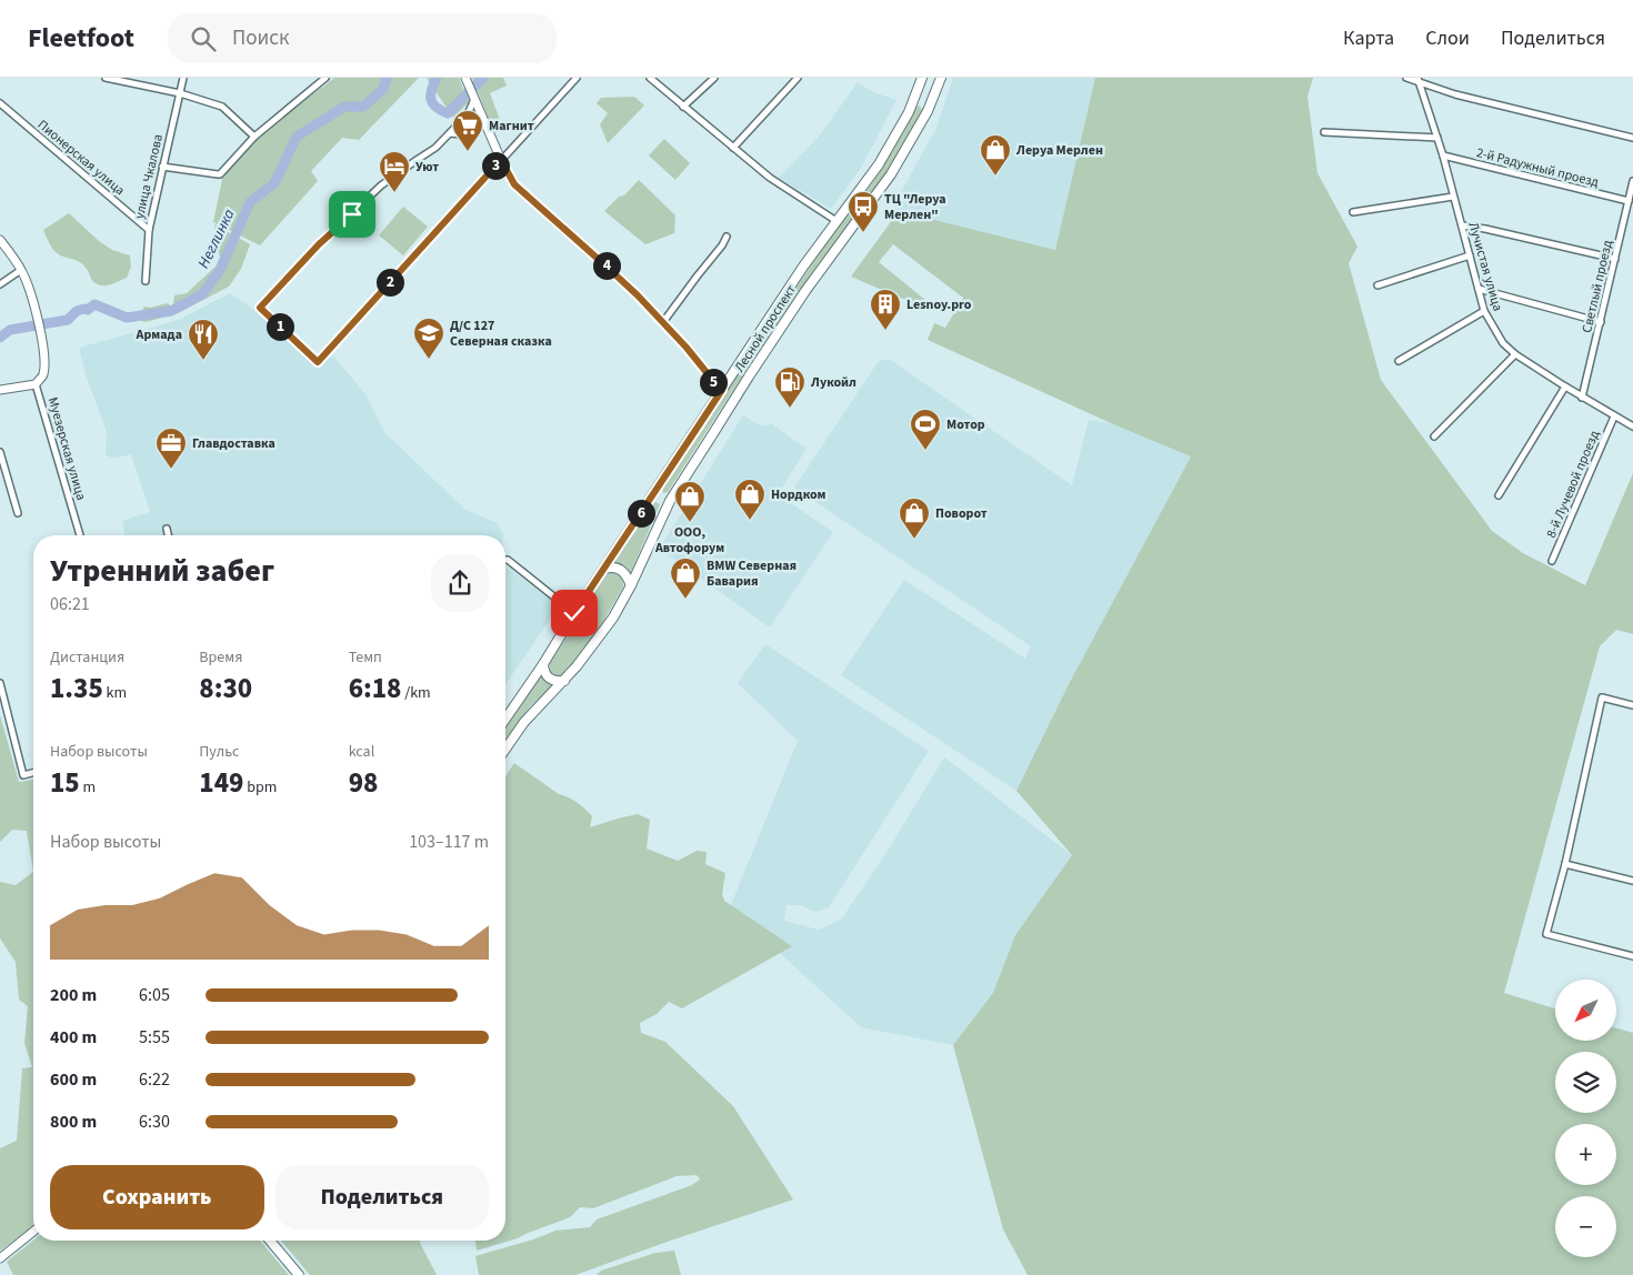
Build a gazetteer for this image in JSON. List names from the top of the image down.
{
  "streets": {
    "main road": ["Лесной проспект", "Муезерская улица"],
    "street": [
      "Пионерская улица",
      "2-й Радужный проезд",
      "улица Чкалова",
      "Лучистая улица",
      "Светлый проезд",
      "8-й Лучевой проезд"
    ]
  },
  "crossings": [
    ["Пионерская улица", "улица Чкалова"],
    ["2-й Радужный проезд", "Лучистая улица"],
    ["2-й Радужный проезд", "Светлый проезд"],
    ["Лучистая улица", "Светлый проезд"],
    ["Лучистая улица", "8-й Лучевой проезд"]
  ],
  "water": ["Неглинка"],
  "places": {
    "supermarket": ["Магнит"],
    "shop": [
      "Леруа Мерлен",
      "Нордком",
      "ООО, Автофорум",
      "Поворот",
      "BMW Северная Бавария"
    ],
    "hotel": ["Уют"],
    "bus stop": ["ТЦ \"Леруа Мерлен\""],
    "building": ["Lesnoy.pro"],
    "school or university": ["Д/С 127 Северная сказка"],
    "restaurant": ["Армада"],
    "fuel station": ["Лукойл"],
    "sports": ["Мотор"],
    "office": ["Главдоставка"]
  },
  "north": "bottom left",
  "page": {
    "header": "Fleetfoot",
    "search": "Поиск",
    "nav": ["Карта", "Слои", "Поделиться"],
    "pins": [
      "3",
      "4",
      "2",
      "1",
      "5",
      "6"
    ],
    "heading": ["Утренний забег", "06:21"],
    "stats": [
      ["Дистанция", "1.35 km"],
      ["Время", "8:30"],
      ["Темп", "6:18 /km"],
      ["Набор высоты", "15 m"],
      ["Пульс", "149 bpm"],
      ["kcal", "98"]
    ],
    "chart": ["Набор высоты", "103–117 m"],
    "list": [
      {
        "name": "200 m",
        "note": "6:05"
      },
      {
        "name": "400 m",
        "note": "5:55"
      },
      {
        "name": "600 m",
        "note": "6:22"
      },
      {
        "name": "800 m",
        "note": "6:30"
      }
    ],
    "map_buttons": ["+", "−"],
    "buttons": ["Сохранить", "Поделиться"]
  }
}
